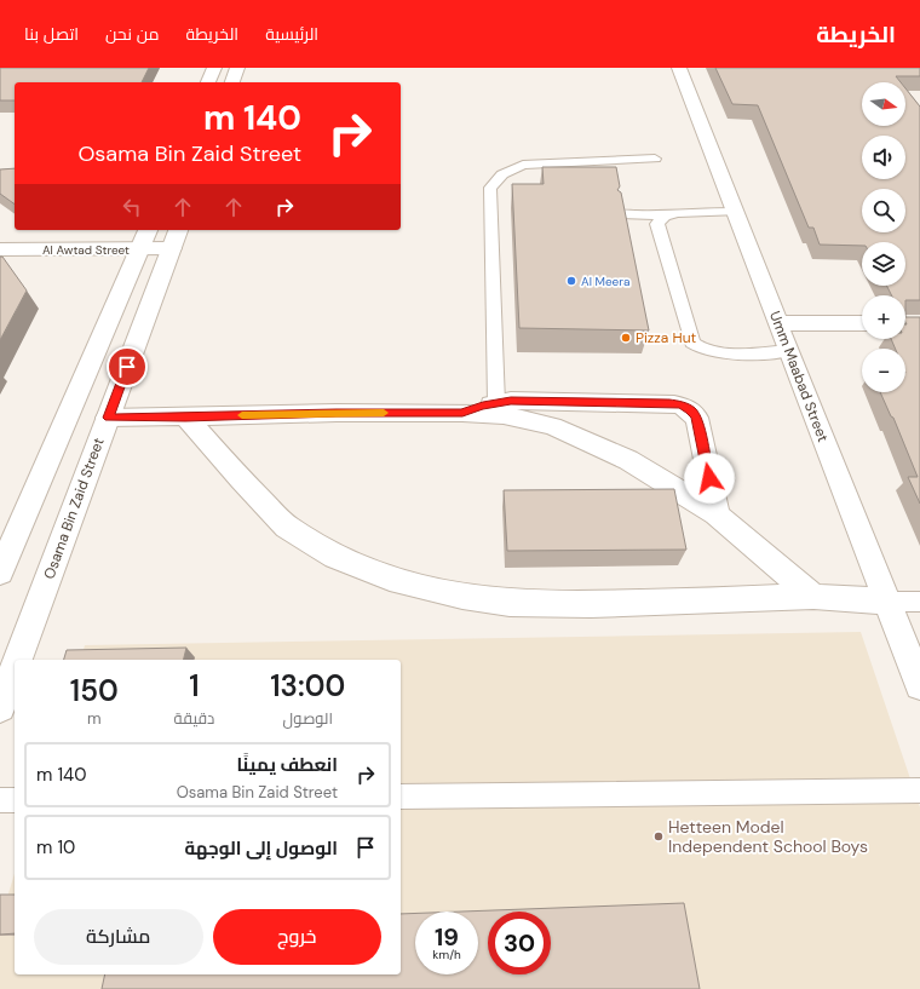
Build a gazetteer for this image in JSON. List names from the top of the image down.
{
  "streets": {
    "street": ["Al Awtad Street", "Umm Maabad Street", "Osama Bin Zaid Street"]
  },
  "crossings": [
    ["Al Awtad Street", "Osama Bin Zaid Street"]
  ],
  "places": ["Al Meera", "Pizza Hut", "Hetteen Model Independent School Boys"],
  "north": "right",
  "page": {
    "header": "الخريطة",
    "nav": [
      "الرئيسية",
      "الخريطة",
      "من نحن",
      "اتصل بنا"
    ],
    "map_buttons": ["+", "−"],
    "turn": ["140 m", "Osama Bin Zaid Street"],
    "eta": [
      "13:00",
      "الوصول",
      "1",
      "دقيقة",
      "150",
      "m"
    ],
    "list": [
      {
        "name": "انعطف يمينًا",
        "note": "Osama Bin Zaid Street",
        "value": "140 m"
      },
      {
        "name": "الوصول إلى الوجهة",
        "value": "10 m"
      }
    ],
    "buttons": ["خروج", "مشاركة"],
    "speed": "19 km/h",
    "limit": "30"
  }
}
